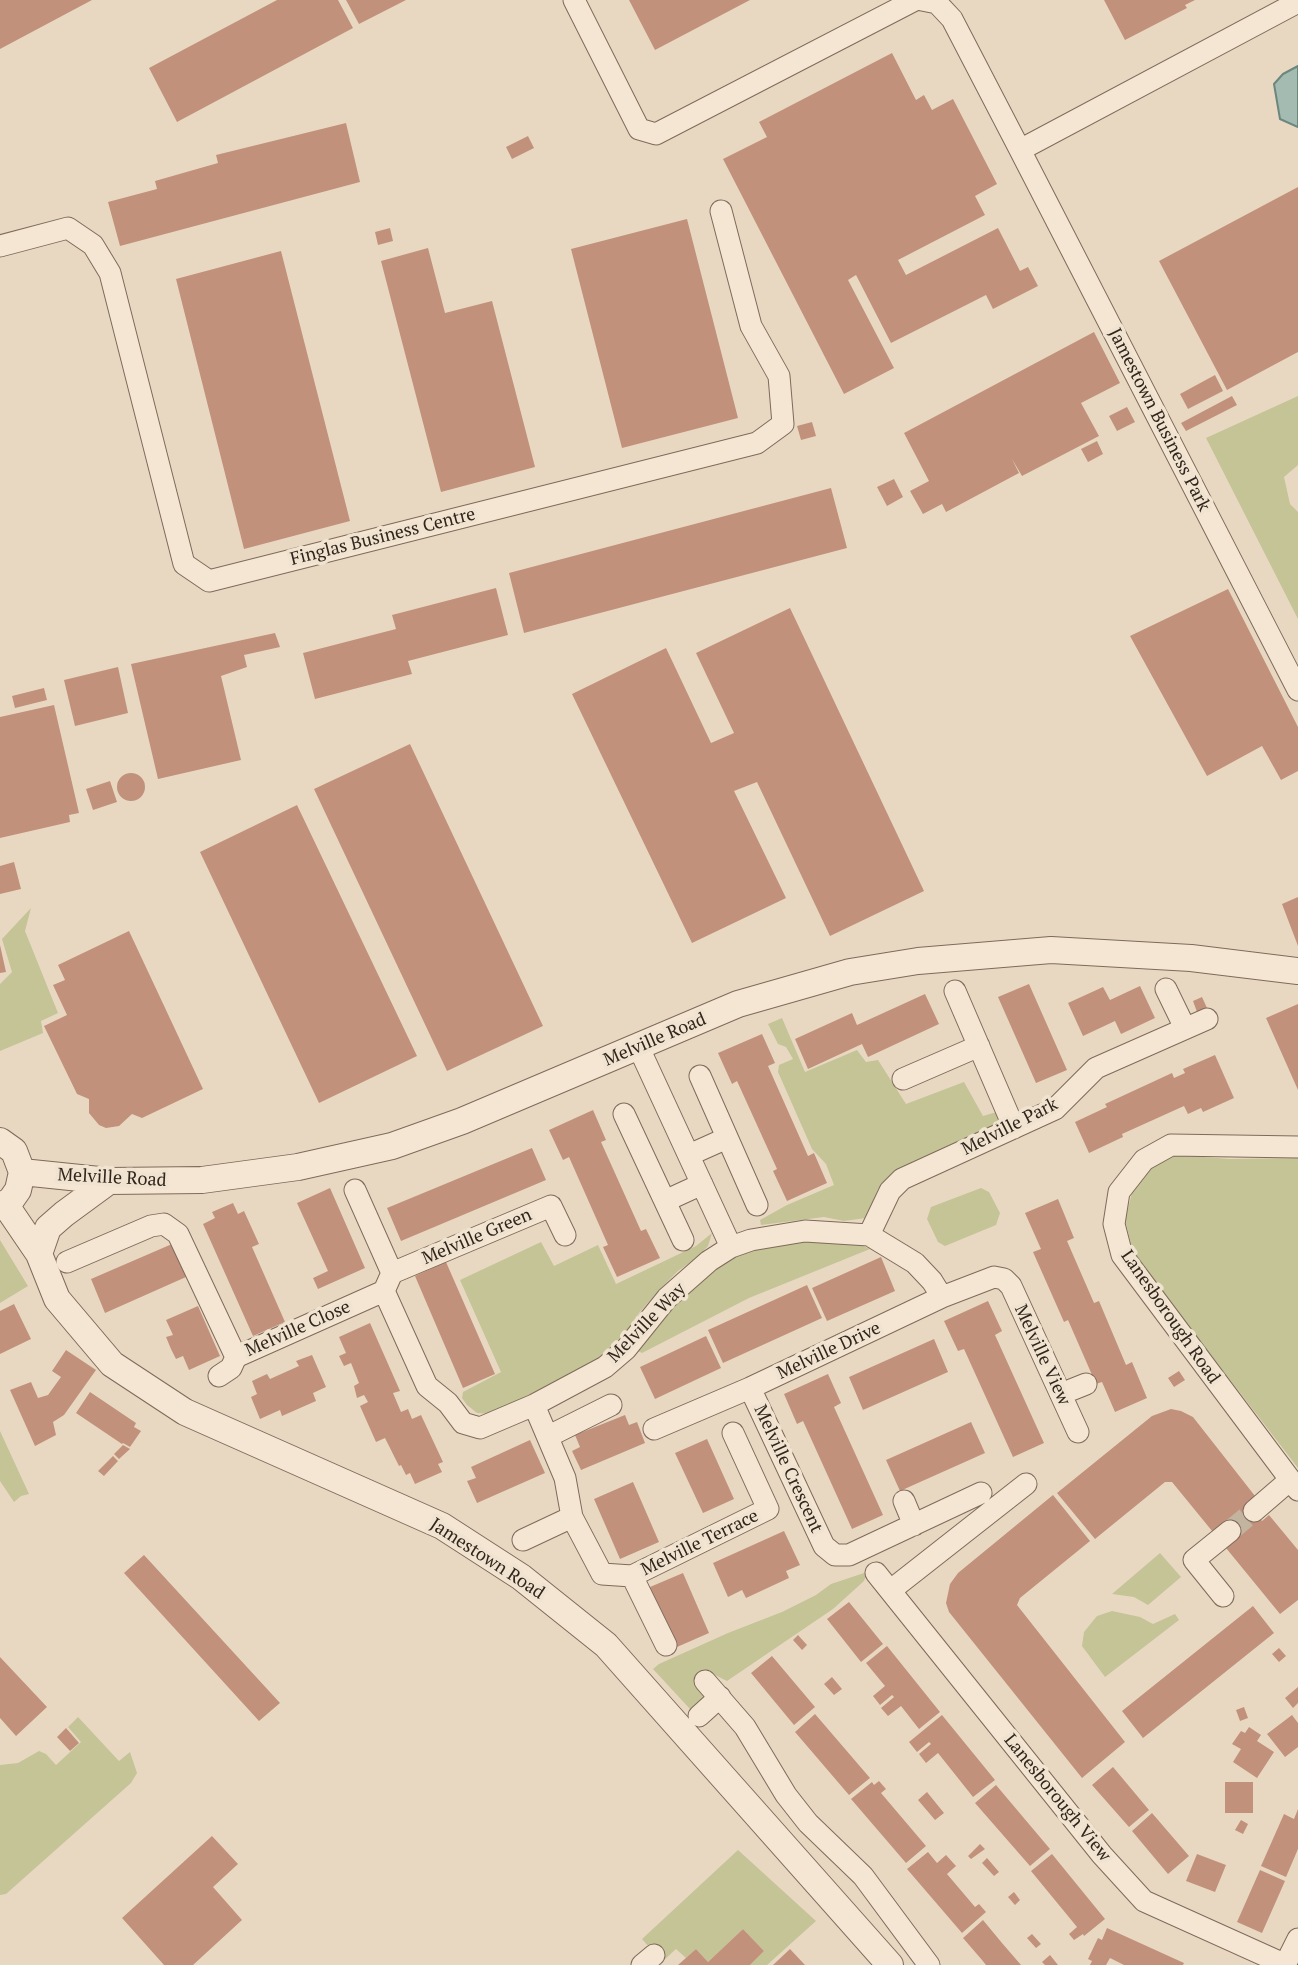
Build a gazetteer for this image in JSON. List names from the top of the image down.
{
  "streets": {
    "street": [
      "Jamestown Business Park",
      "Finglas Business Centre",
      "Melville Road",
      "Melville Park",
      "Melville Green",
      "Lanesborough Road",
      "Melville Way",
      "Melville Close",
      "Melville Drive",
      "Melville View",
      "Melville Crescent",
      "Melville Terrace",
      "Jamestown Road",
      "Lanesborough View"
    ]
  },
  "crossings": [
    ["Melville Park", "Melville Way"],
    ["Melville Green", "Melville Close"],
    ["Melville Way", "Melville Drive"],
    ["Melville Drive", "Melville View"],
    ["Melville Drive", "Melville Crescent"]
  ]
}
